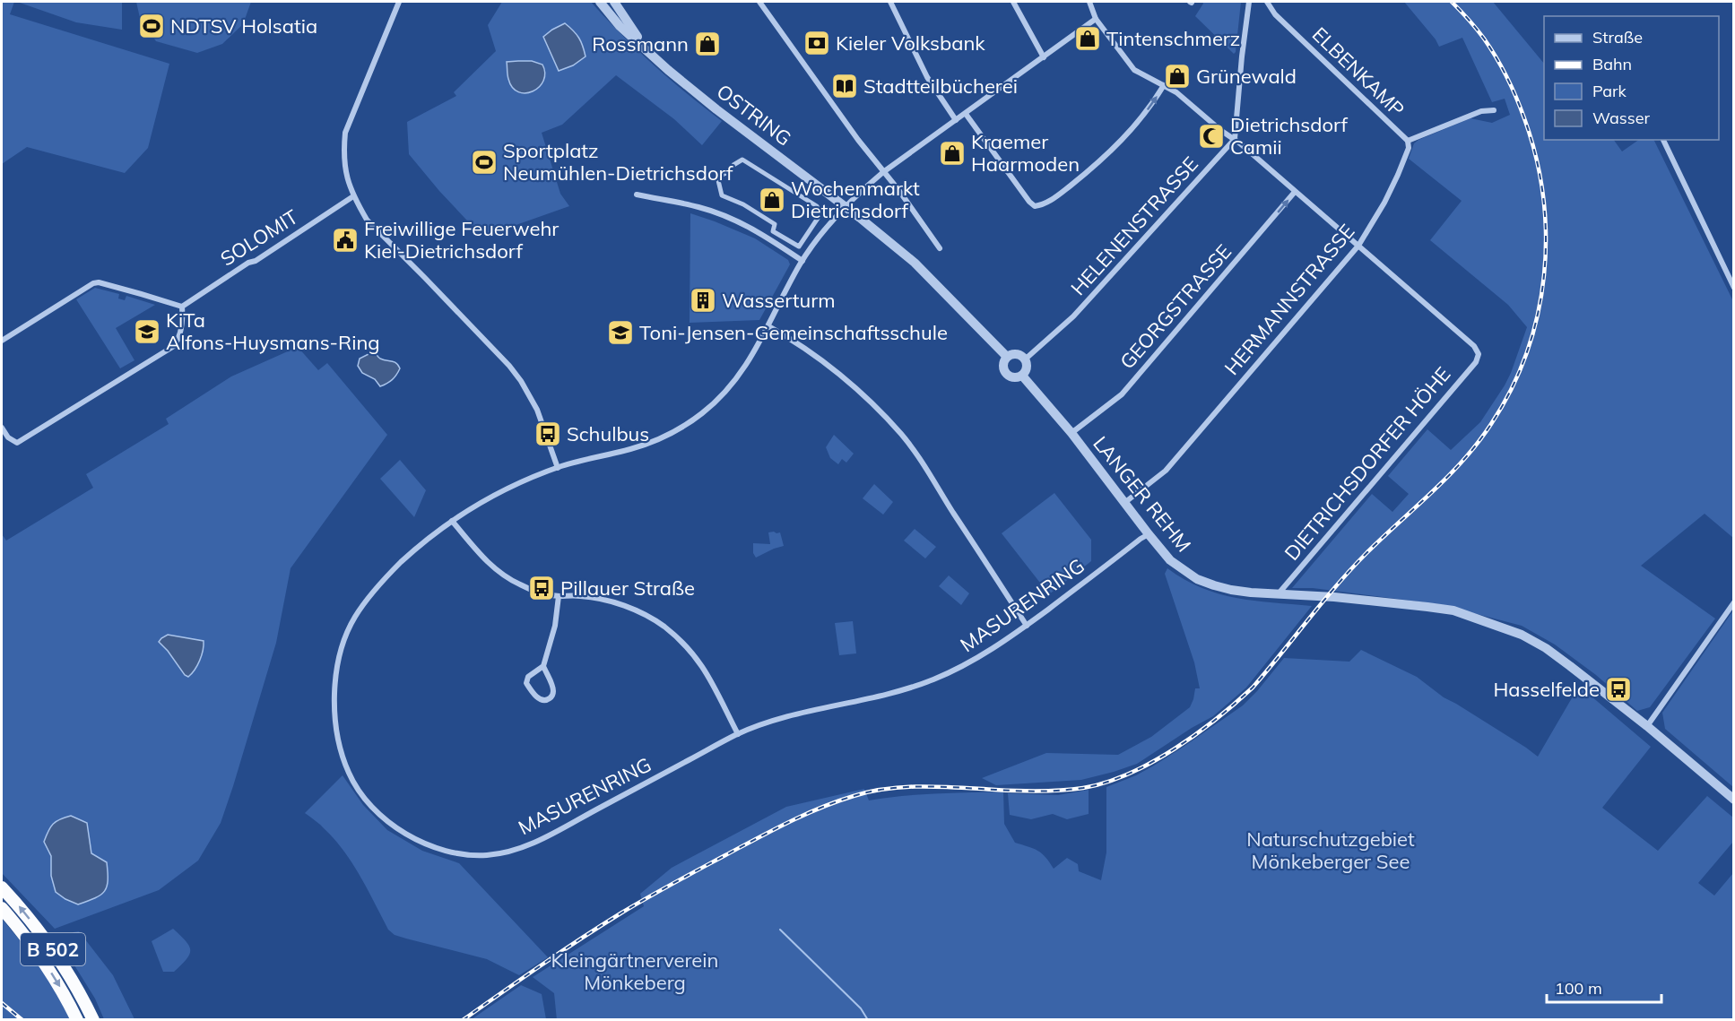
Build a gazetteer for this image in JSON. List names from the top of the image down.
{
  "streets": {
    "highway": ["B 502"],
    "street": [
      "ELBENKAMP",
      "OSTRING",
      "HELENENSTRASSE",
      "SOLOMIT",
      "HERMANNSTRASSE",
      "GEORGSTRASSE",
      "DIETRICHSDORFER HÖHE",
      "LANGER REHM",
      "MASURENRING"
    ]
  },
  "crossings": [
    ["ELBENKAMP", "HERMANNSTRASSE"],
    ["OSTRING", "MASURENRING"],
    ["HELENENSTRASSE", "LANGER REHM"],
    ["HERMANNSTRASSE", "DIETRICHSDORFER HÖHE"],
    ["HERMANNSTRASSE", "LANGER REHM"],
    ["GEORGSTRASSE", "LANGER REHM"],
    ["DIETRICHSDORFER HÖHE", "LANGER REHM"],
    ["LANGER REHM", "MASURENRING"]
  ],
  "one_way": ["GEORGSTRASSE"],
  "parks": ["Naturschutzgebiet Mönkeberger See", "Kleingärtnerverein Mönkeberg"],
  "places": {
    "sports": ["NDTSV Holsatia", "Sportplatz Neumühlen-Dietrichsdorf"],
    "shop": [
      "Tintenschmerz",
      "Rossmann",
      "Grünewald",
      "Kraemer Haarmoden",
      "Wochenmarkt Dietrichsdorf"
    ],
    "bank": ["Kieler Volksbank"],
    "library": ["Stadtteilbücherei"],
    "mosque": ["Dietrichsdorf Camii"],
    "public building": ["Freiwillige Feuerwehr Kiel-Dietrichsdorf"],
    "building": ["Wasserturm"],
    "school or university": ["KiTa Alfons-Huysmans-Ring", "Toni-Jensen-Gemeinschaftsschule"],
    "bus stop": ["Schulbus", "Pillauer Straße", "Hasselfelde"]
  },
  "legend": [
    "Straße",
    "Bahn",
    "Park",
    "Wasser"
  ],
  "scale_bar": "100 m"
}
